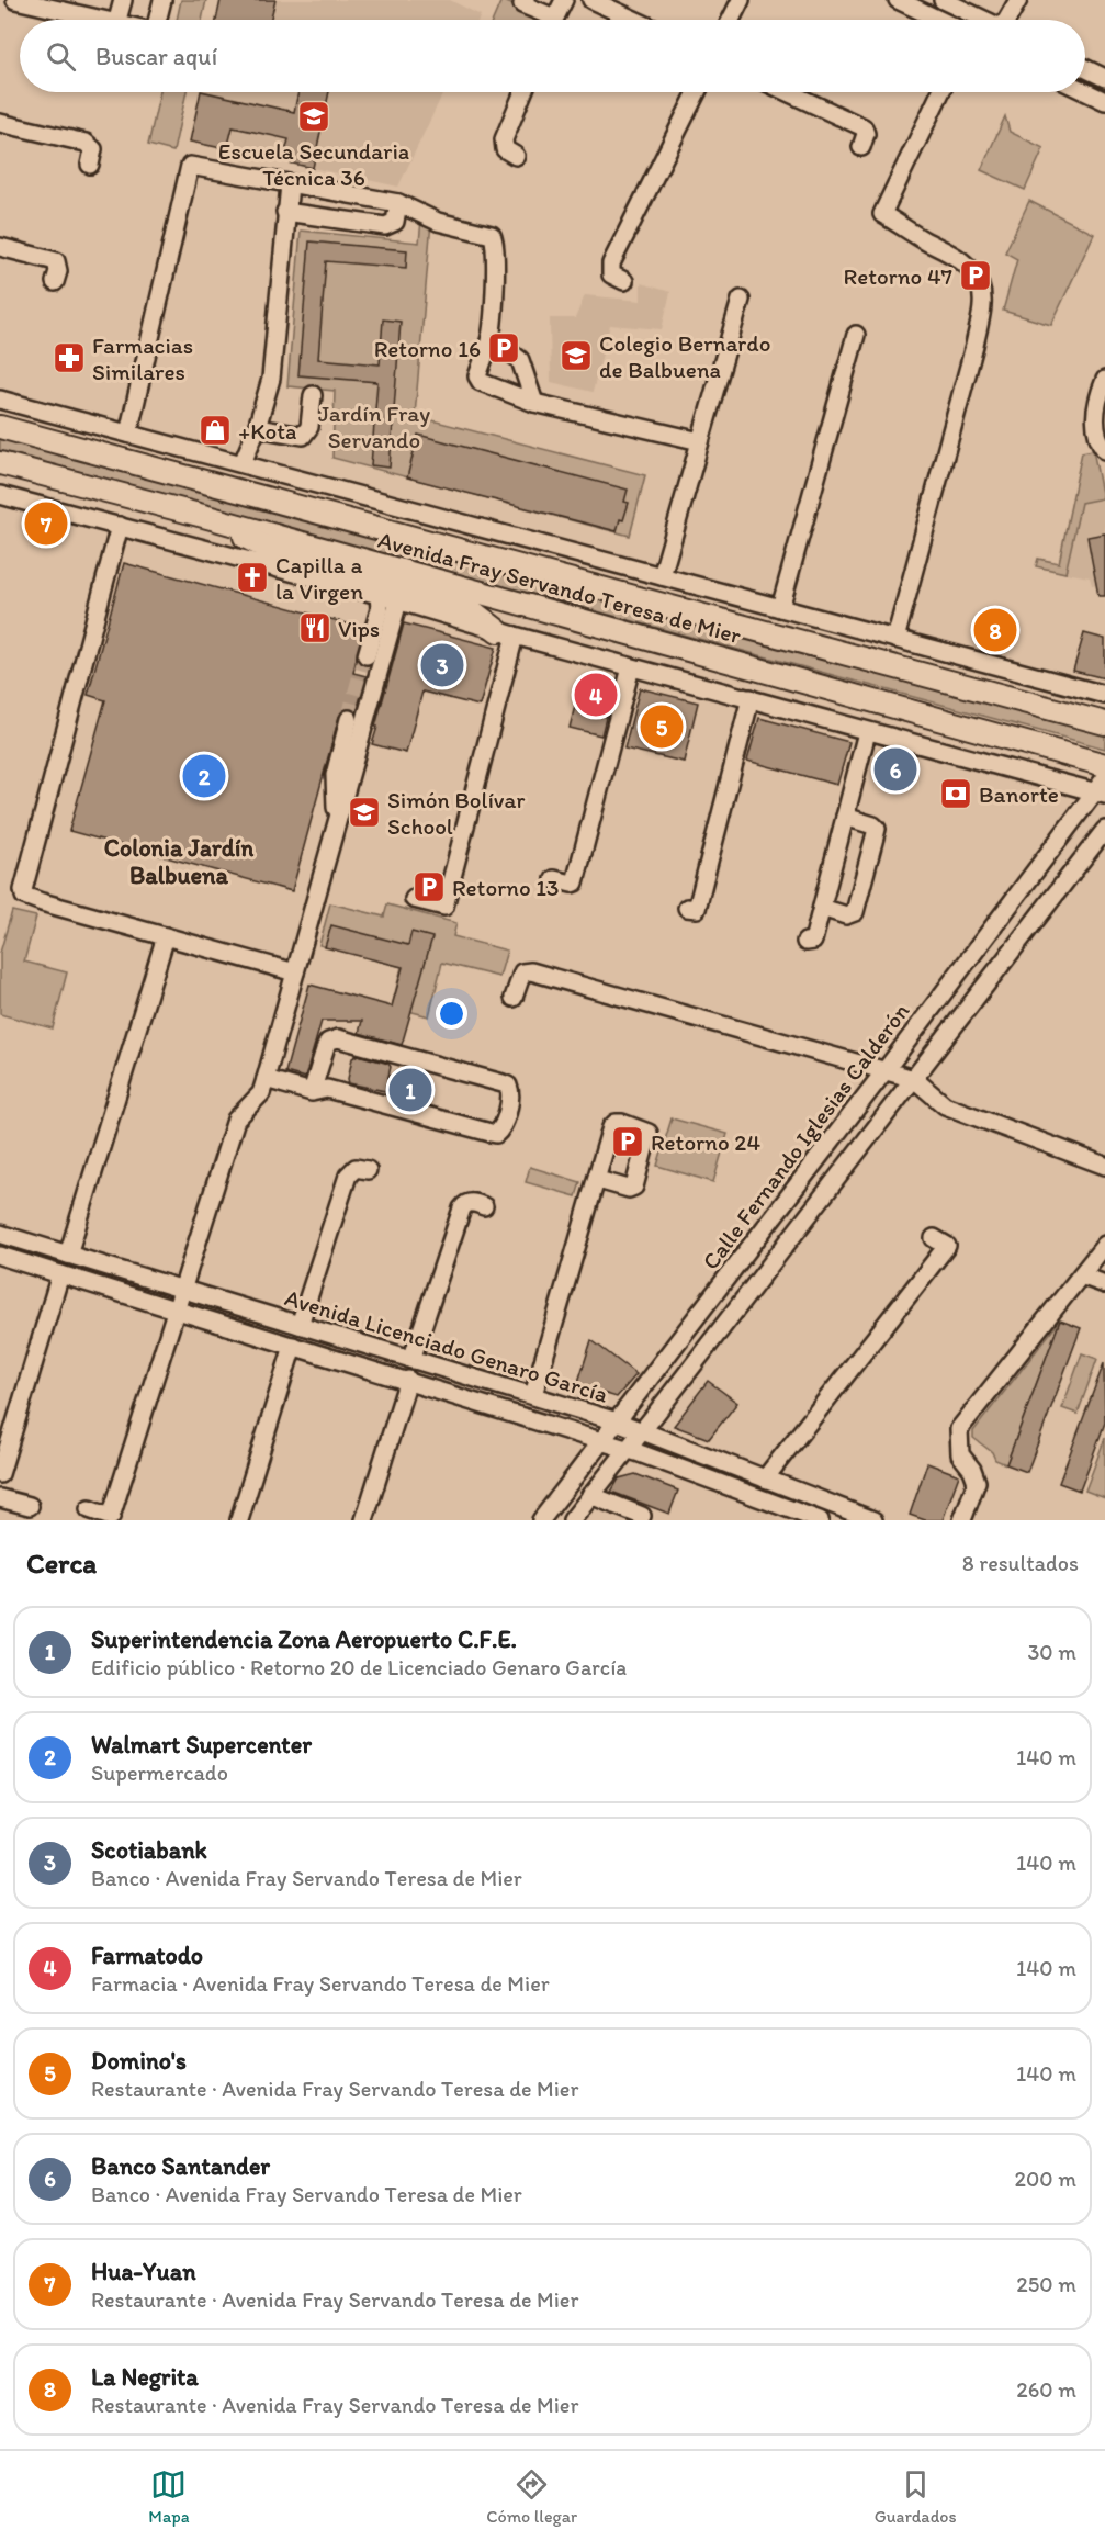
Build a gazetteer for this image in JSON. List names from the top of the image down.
{
  "streets": {
    "main road": ["Avenida Fray Servando Teresa de Mier"],
    "street": ["Calle Fernando Iglesias Calderón", "Avenida Licenciado Genaro García"]
  },
  "crossings": [
    ["Calle Fernando Iglesias Calderón", "Avenida Licenciado Genaro García"]
  ],
  "districts": ["Colonia Jardín Balbuena"],
  "parks": ["Jardín Fray Servando"],
  "places": {
    "school or university": ["Escuela Secundaria Técnica 36", "Colegio Bernardo de Balbuena", "Simón Bolívar School"],
    "parking": [
      "Retorno 47",
      "Retorno 16",
      "Retorno 13",
      "Retorno 24"
    ],
    "pharmacy": ["Farmacias Similares"],
    "shop": ["+Kota"],
    "church": ["Capilla a la Virgen"],
    "restaurant": ["Vips"],
    "bank": ["Banorte"]
  },
  "page": {
    "search": "Buscar aquí",
    "pins": [
      "7",
      "8",
      "3",
      "4",
      "5",
      "6",
      "2",
      "1"
    ],
    "heading": ["Cerca", "8 resultados"],
    "list": [
      {
        "mark": "1",
        "name": "Superintendencia Zona Aeropuerto C.F.E.",
        "note": "Edificio público · Retorno 20 de Licenciado Genaro García",
        "value": "30 m"
      },
      {
        "mark": "2",
        "name": "Walmart Supercenter",
        "note": "Supermercado",
        "value": "140 m"
      },
      {
        "mark": "3",
        "name": "Scotiabank",
        "note": "Banco · Avenida Fray Servando Teresa de Mier",
        "value": "140 m"
      },
      {
        "mark": "4",
        "name": "Farmatodo",
        "note": "Farmacia · Avenida Fray Servando Teresa de Mier",
        "value": "140 m"
      },
      {
        "mark": "5",
        "name": "Domino's",
        "note": "Restaurante · Avenida Fray Servando Teresa de Mier",
        "value": "140 m"
      },
      {
        "mark": "6",
        "name": "Banco Santander",
        "note": "Banco · Avenida Fray Servando Teresa de Mier",
        "value": "200 m"
      },
      {
        "mark": "7",
        "name": "Hua-Yuan",
        "note": "Restaurante · Avenida Fray Servando Teresa de Mier",
        "value": "250 m"
      },
      {
        "mark": "8",
        "name": "La Negrita",
        "note": "Restaurante · Avenida Fray Servando Teresa de Mier",
        "value": "260 m"
      }
    ],
    "nav": ["Mapa", "Cómo llegar", "Guardados"]
  }
}
